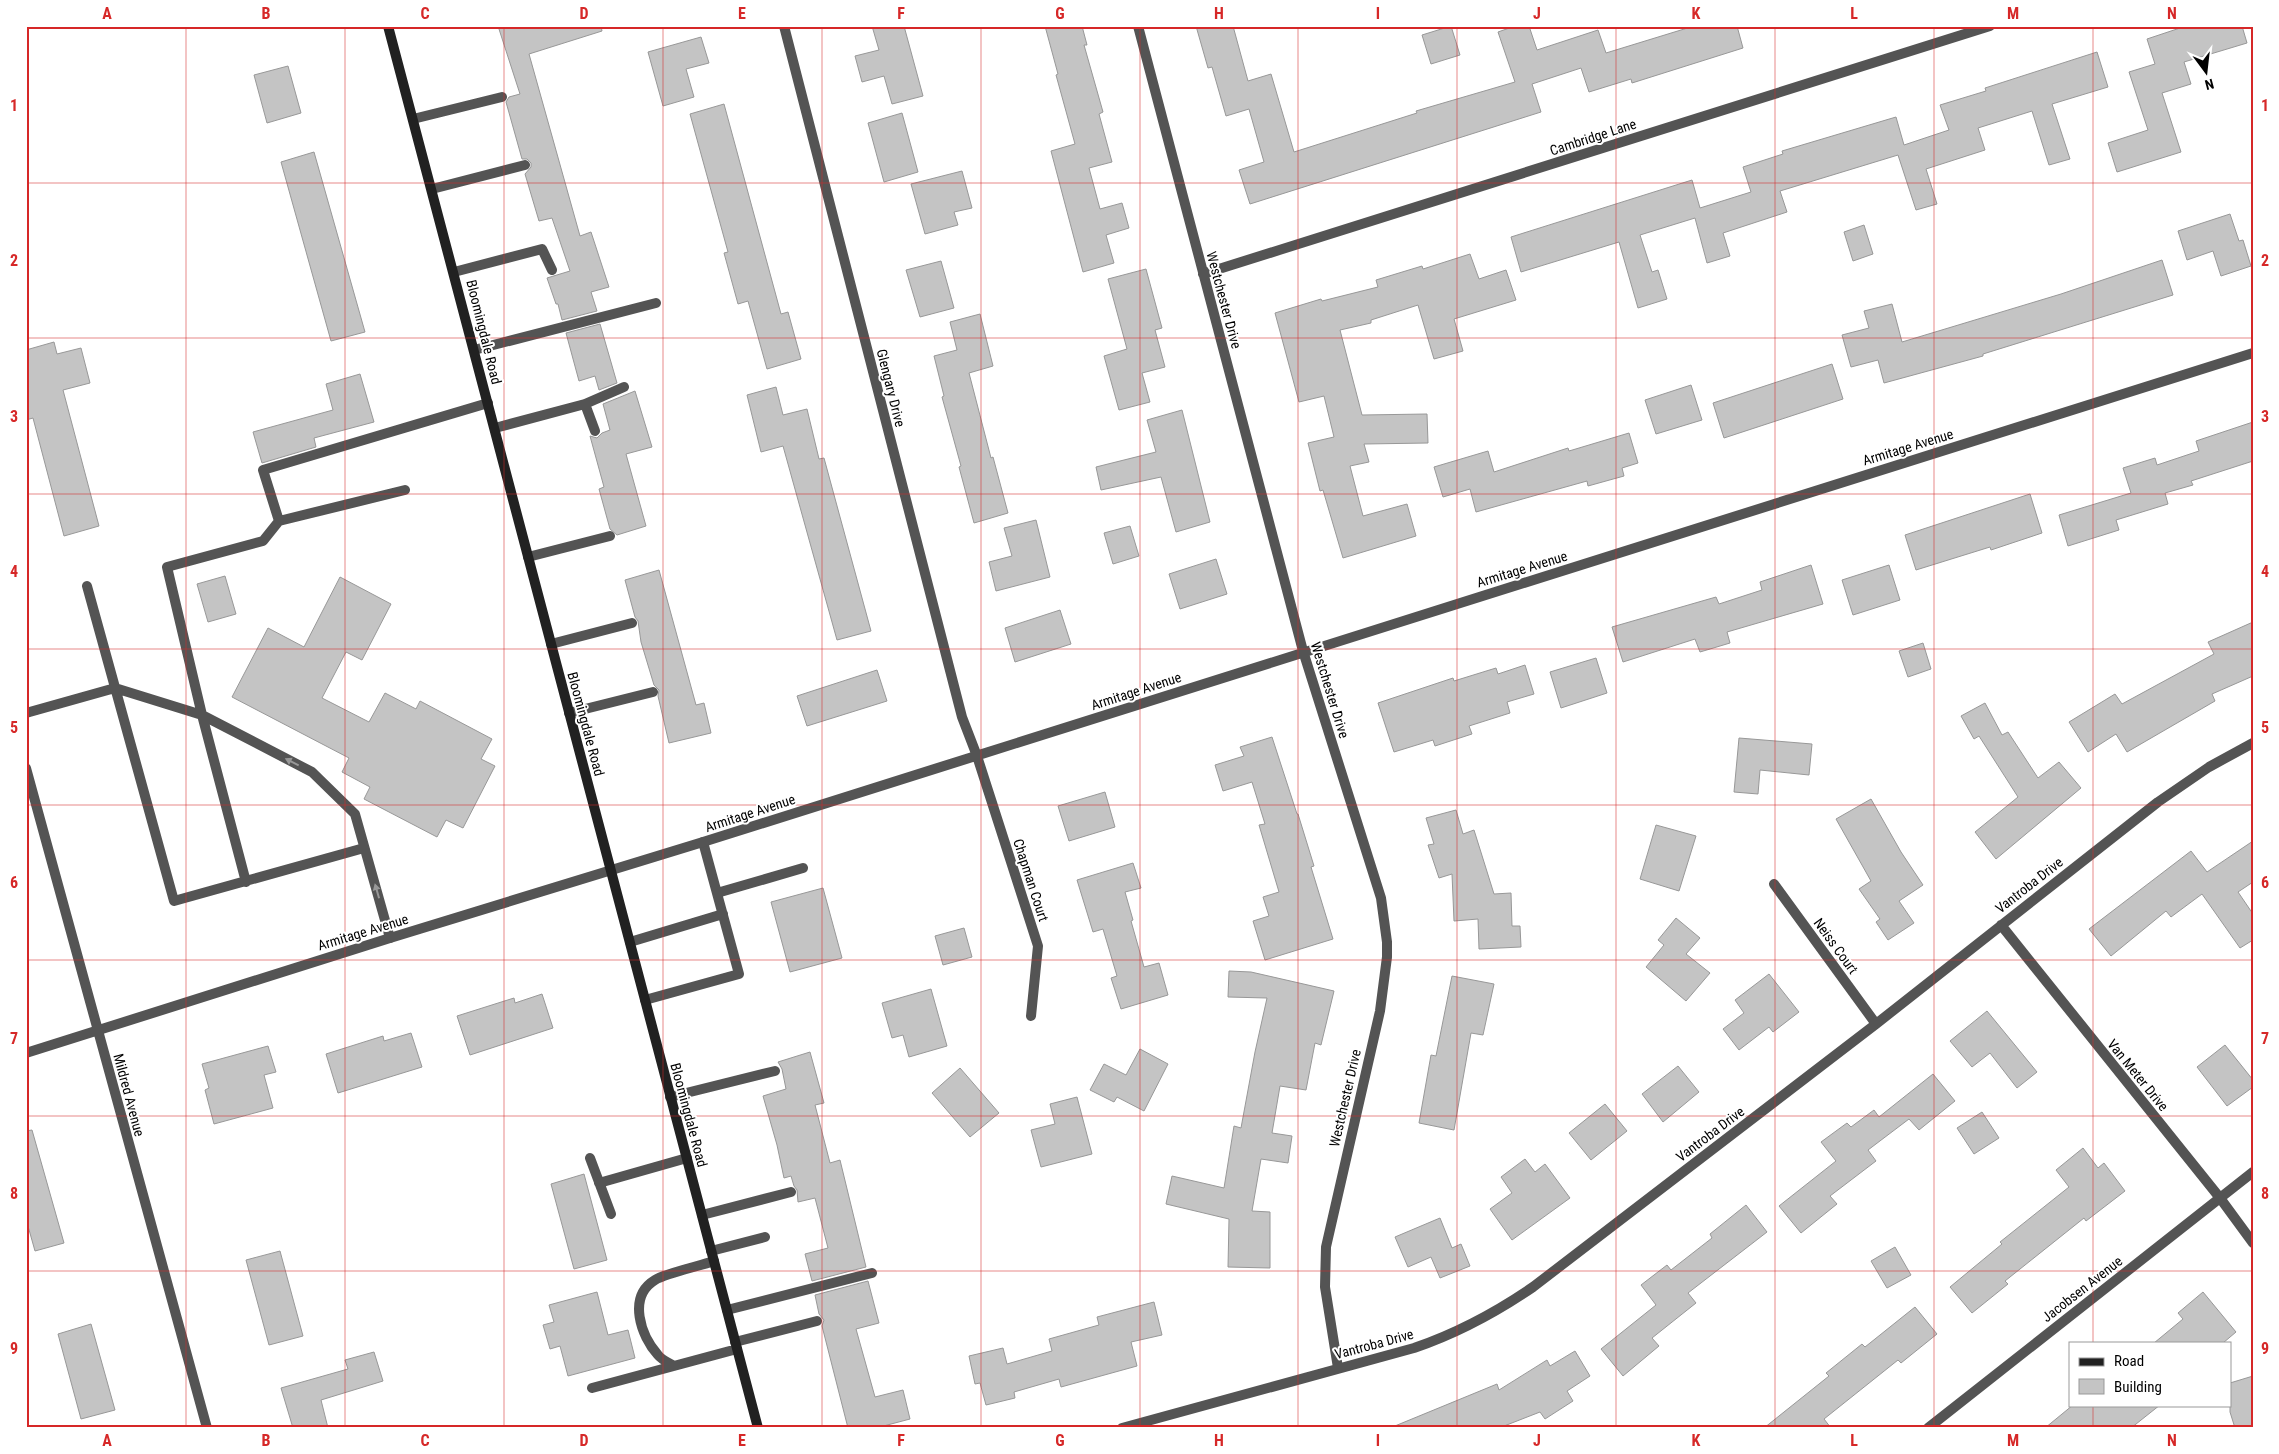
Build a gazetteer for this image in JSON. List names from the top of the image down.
{
  "streets": {
    "main road": ["Bloomingdale Road"],
    "street": [
      "Cambridge Lane",
      "Westchester Drive",
      "Glengary Drive",
      "Armitage Avenue",
      "Chapman Court",
      "Vantroba Drive",
      "Neiss Court",
      "Van Meter Drive",
      "Mildred Avenue",
      "Jacobsen Avenue"
    ]
  },
  "crossings": [
    ["Cambridge Lane", "Westchester Drive"],
    ["Westchester Drive", "Armitage Avenue"],
    ["Westchester Drive", "Vantroba Drive"],
    ["Bloomingdale Road", "Armitage Avenue"],
    ["Glengary Drive", "Armitage Avenue"],
    ["Glengary Drive", "Chapman Court"],
    ["Armitage Avenue", "Chapman Court"],
    ["Armitage Avenue", "Mildred Avenue"],
    ["Vantroba Drive", "Neiss Court"],
    ["Vantroba Drive", "Van Meter Drive"],
    ["Van Meter Drive", "Jacobsen Avenue"]
  ],
  "legend": ["Road", "Building"],
  "north": "bottom",
  "grid": {
    "columns": [
      "A",
      "B",
      "C",
      "D",
      "E",
      "F",
      "G",
      "H",
      "I",
      "J",
      "K",
      "L",
      "M",
      "N"
    ],
    "rows": [
      "1",
      "2",
      "3",
      "4",
      "5",
      "6",
      "7",
      "8",
      "9"
    ]
  }
}
